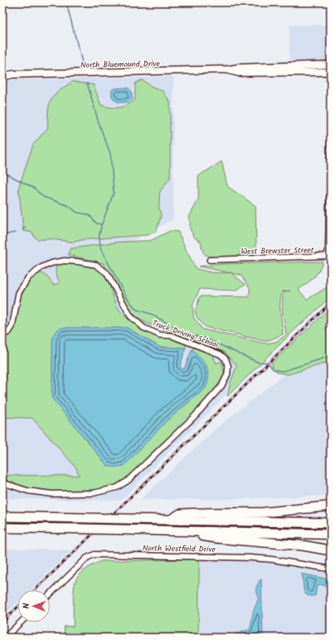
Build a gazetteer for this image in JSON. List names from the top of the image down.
{
  "streets": {
    "main road": ["North Bluemound Drive"],
    "street": ["West Brewster Street", "Truck Driving School", "North Westfield Drive"]
  },
  "north": "left"
}
